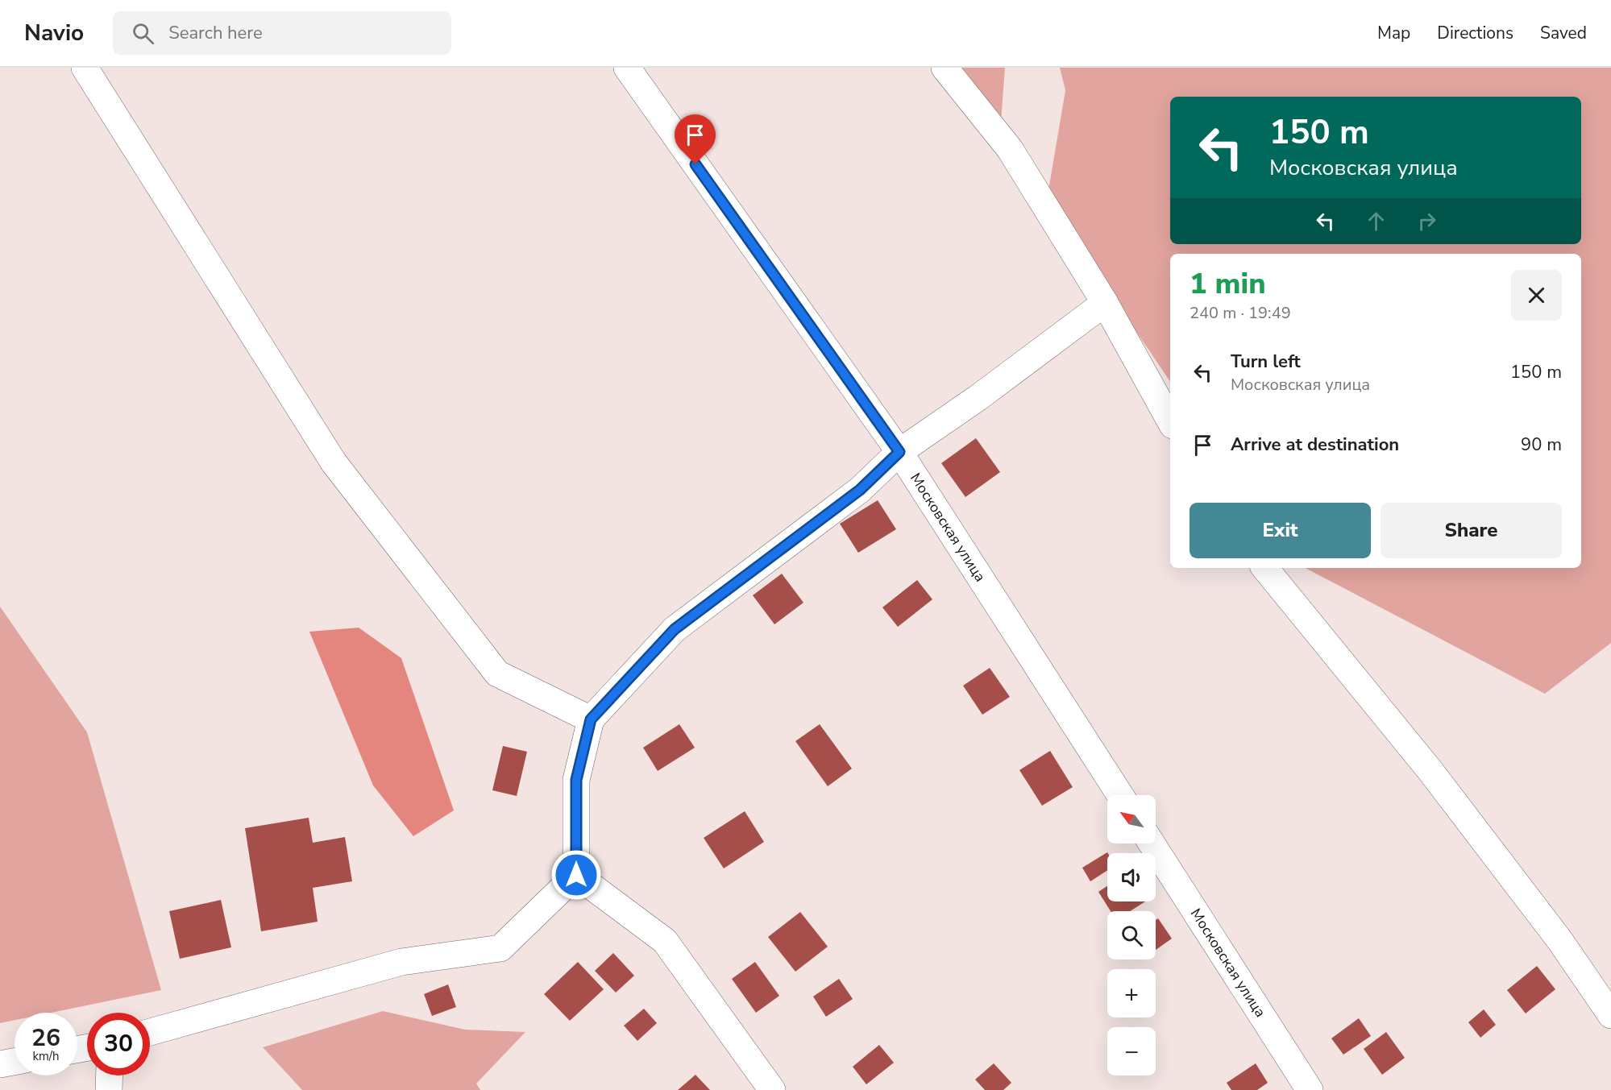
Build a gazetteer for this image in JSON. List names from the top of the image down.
{
  "streets": {
    "street": ["Московская улица"]
  },
  "north": "top left",
  "page": {
    "header": "Navio",
    "search": "Search here",
    "nav": ["Map", "Directions", "Saved"],
    "turn": ["150 m", "Московская улица"],
    "heading": ["1 min", "240 m · 19:49"],
    "list": [
      {
        "name": "Turn left",
        "note": "Московская улица",
        "value": "150 m"
      },
      {
        "name": "Arrive at destination",
        "value": "90 m"
      }
    ],
    "buttons": ["Exit", "Share"],
    "map_buttons": ["+", "−"],
    "speed": "26 km/h",
    "limit": "30"
  }
}
